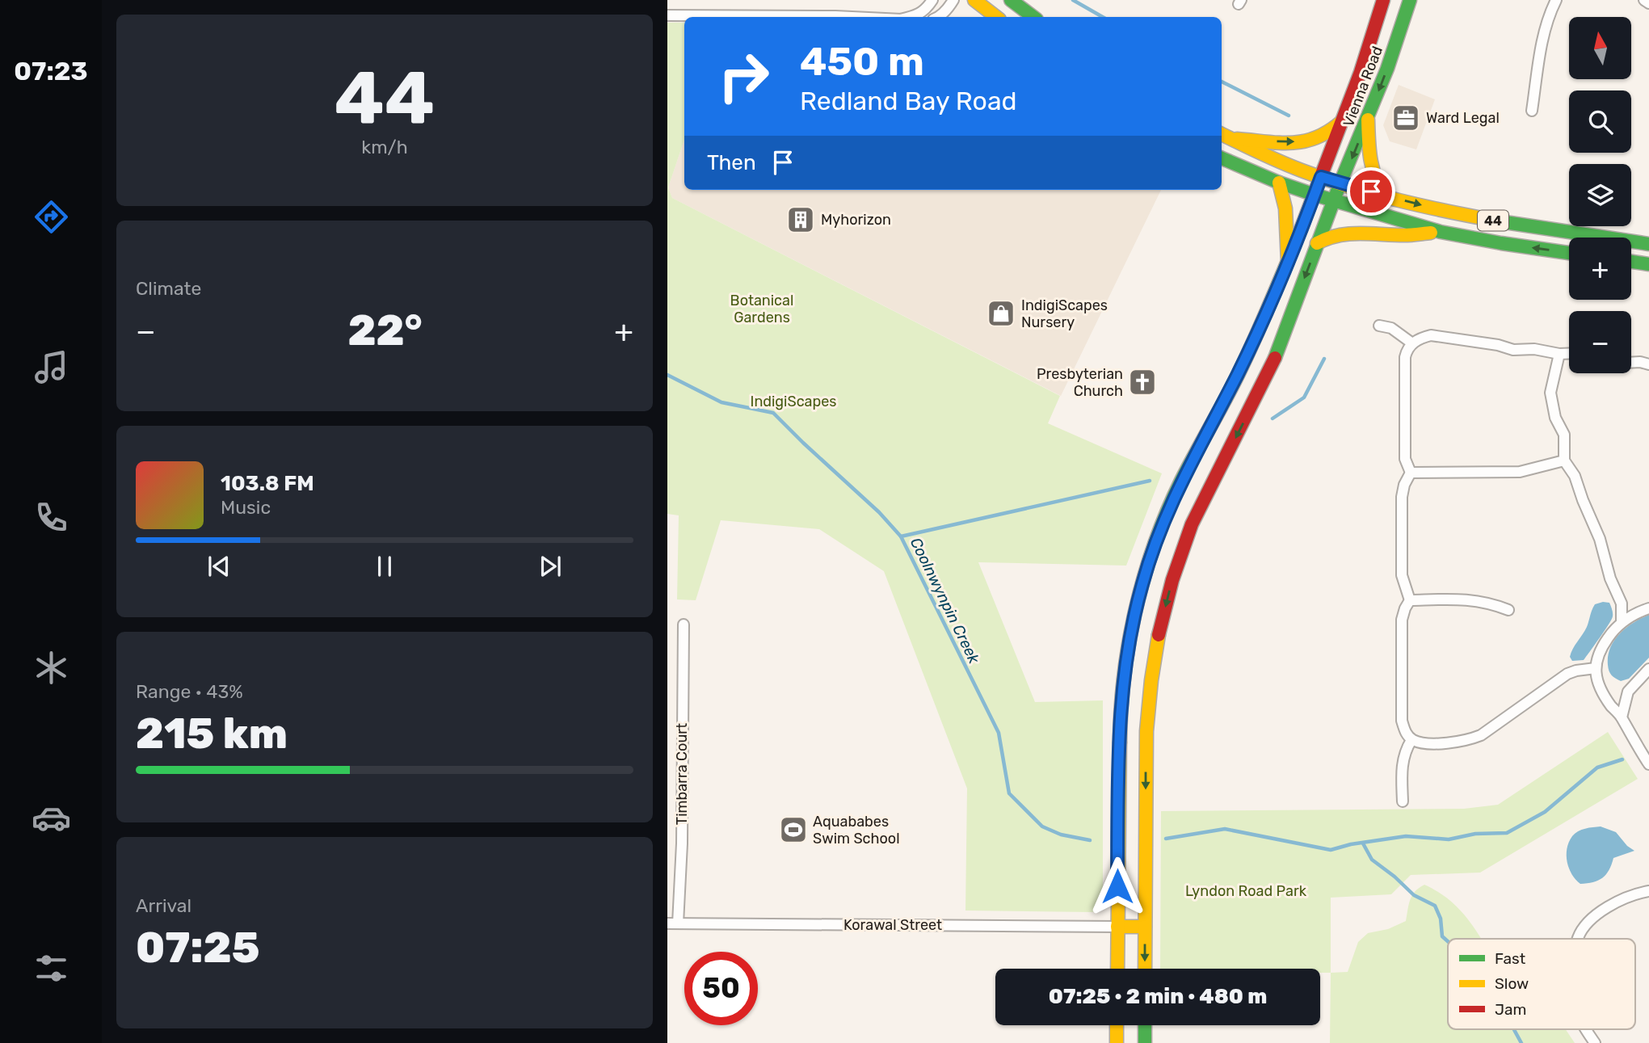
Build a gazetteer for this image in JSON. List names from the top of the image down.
{
  "streets": {
    "main road": ["Vienna Road", "44"],
    "street": ["Timbarra Court", "Korawal Street"]
  },
  "crossings": [
    ["Vienna Road", "44"],
    ["Vienna Road", "Korawal Street"],
    ["Timbarra Court", "Korawal Street"]
  ],
  "water": ["Coolnwynpin Creek"],
  "parks": ["Botanical Gardens", "IndigiScapes", "Lyndon Road Park"],
  "places": {
    "office": ["Ward Legal"],
    "building": ["Myhorizon"],
    "shop": ["IndigiScapes Nursery"],
    "church": ["Presbyterian Church"],
    "sports": ["Aquababes Swim School"]
  },
  "legend": ["Fast", "Slow", "Jam"],
  "north": "top",
  "page": {
    "tabs": "07:23",
    "tile": [
      ["44", "km/h"],
      "Climate",
      ["Range · 43%", "215 km"],
      ["Arrival", "07:25"]
    ],
    "map_buttons": ["+", "−"],
    "turn": ["450 m", "Redland Bay Road"],
    "then": "Then",
    "heat": ["−", "22°", "+"],
    "song": ["103.8 FM", "Music"],
    "limit": "50",
    "trip": "07:25 · 2 min · 480 m"
  }
}
